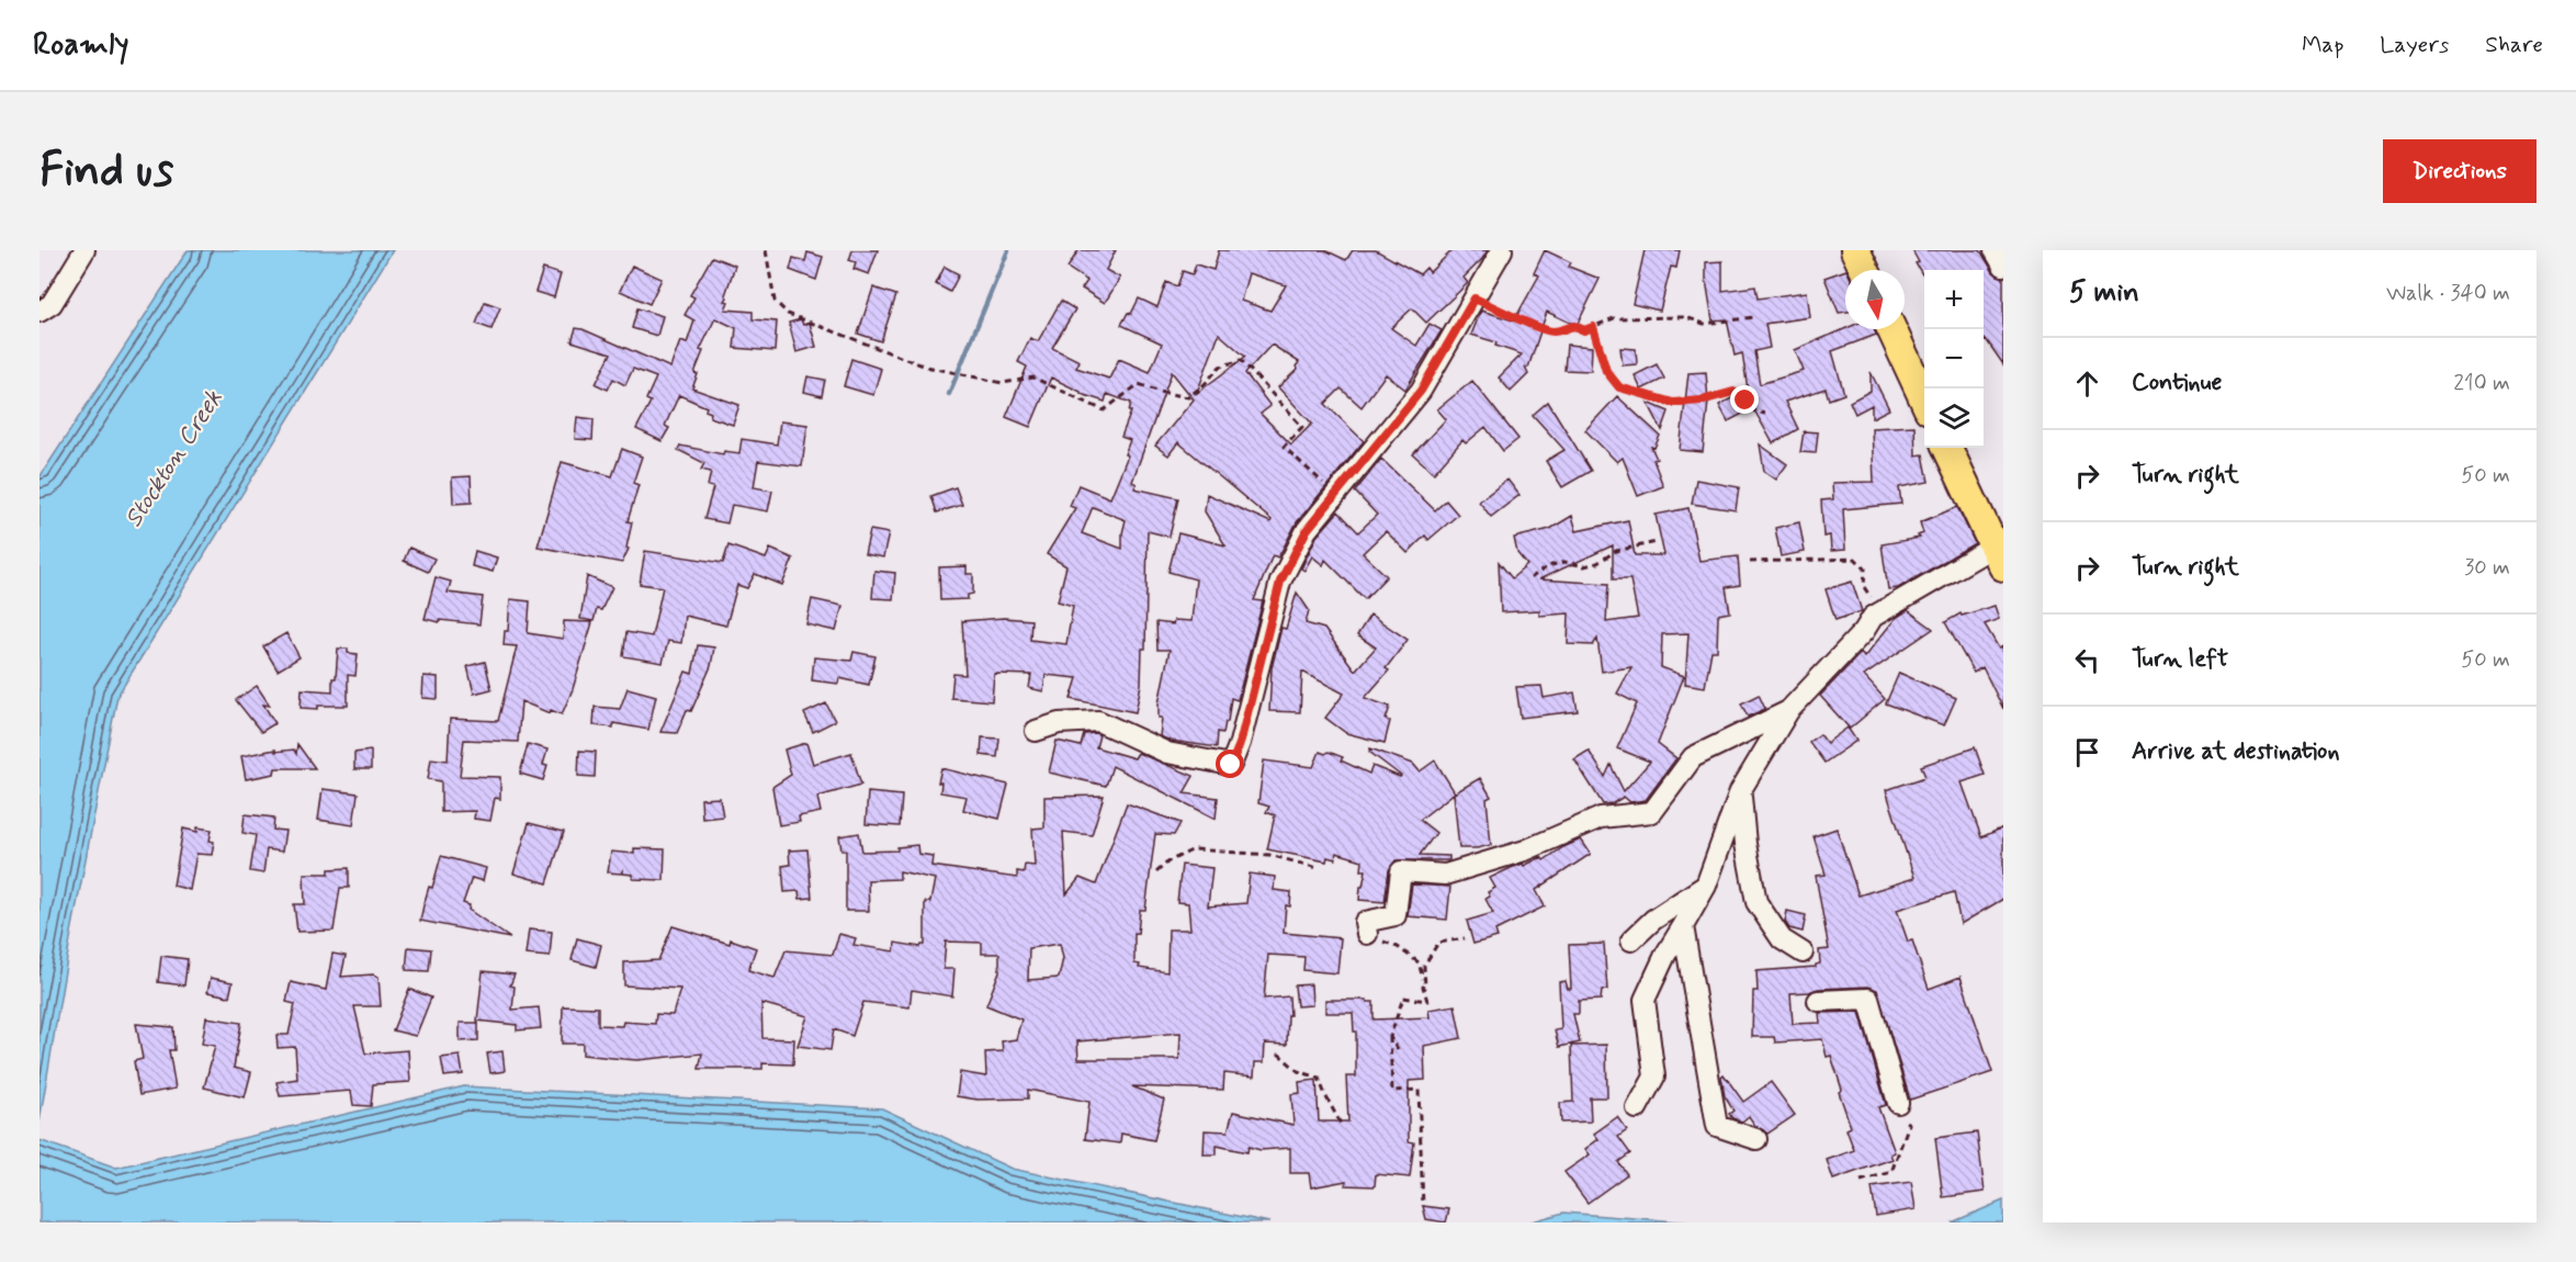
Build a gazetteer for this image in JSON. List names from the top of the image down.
{
  "water": ["Stockton Creek"],
  "north": "bottom",
  "page": {
    "header": "Roamly",
    "nav": ["Map", "Layers", "Share"],
    "buttons": "Directions",
    "title": "Find us",
    "heading": ["5 min", "Walk · 340 m"],
    "map_buttons": ["+", "−"],
    "list": [
      ["Continue", "210 m"],
      ["Turn right", "50 m"],
      ["Turn right", "30 m"],
      ["Turn left", "50 m"],
      "Arrive at destination"
    ]
  }
}
